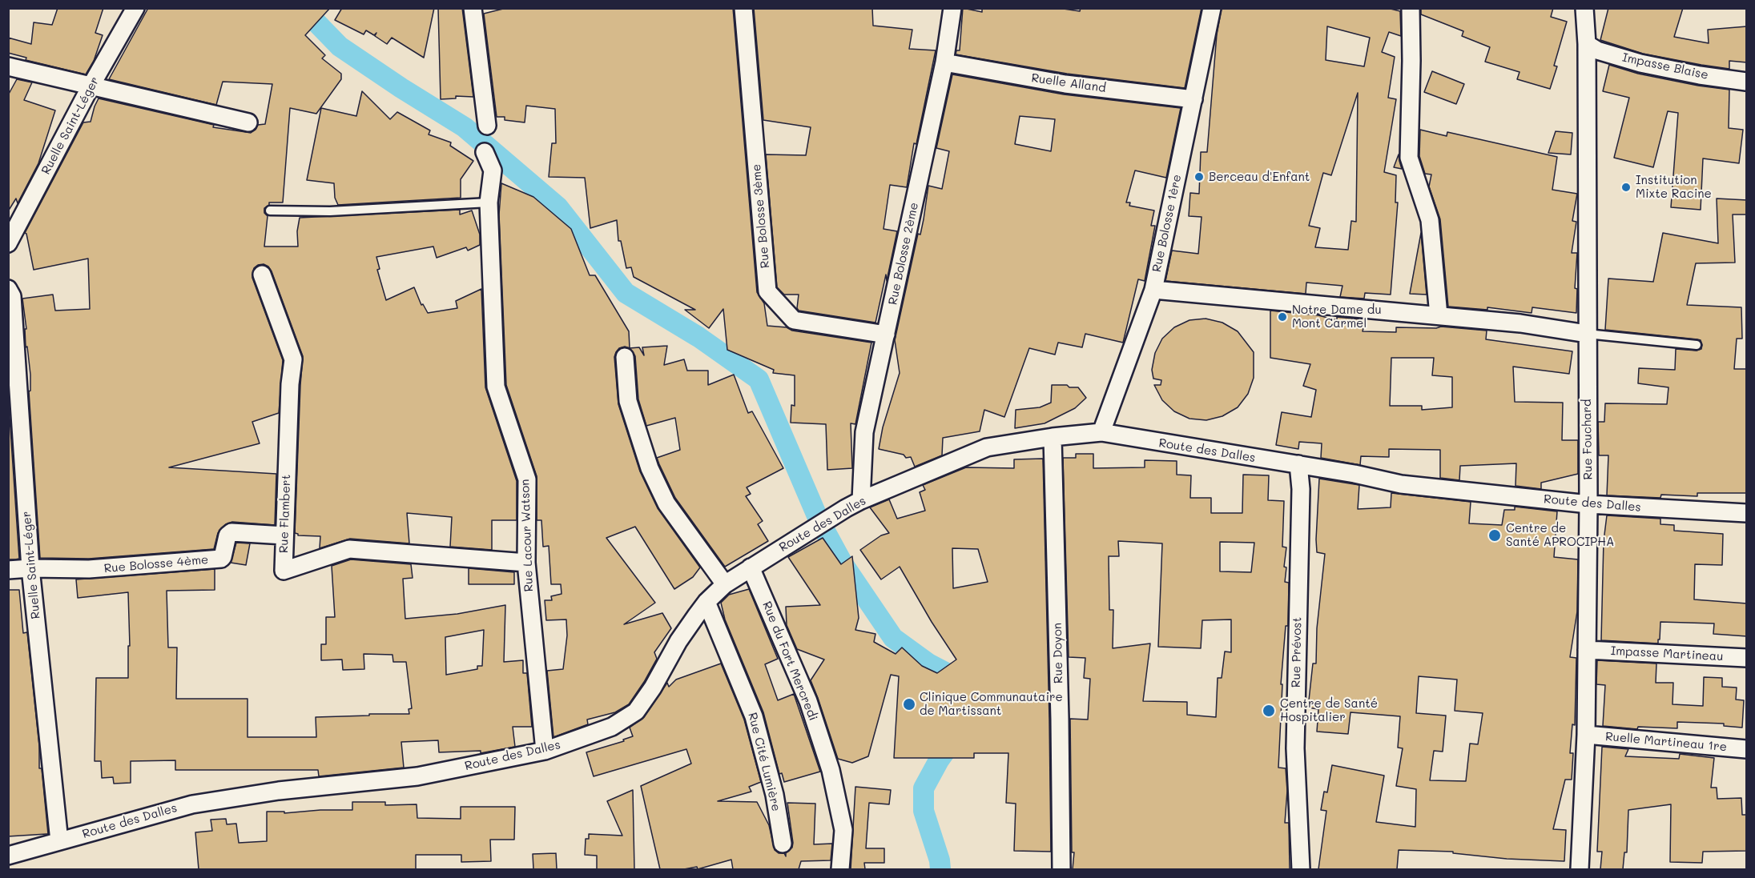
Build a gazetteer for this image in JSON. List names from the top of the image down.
{
  "streets": {
    "street": [
      "Impasse Blaise",
      "Ruelle Alland",
      "Ruelle Saint-Léger",
      "Rue Bolosse 3ème",
      "Rue Bolosse 1ère",
      "Rue Bolosse 2ème",
      "Rue Fouchard",
      "Route des Dalles",
      "Rue Flambert",
      "Rue Lacour Watson",
      "Rue Bolosse 4ème",
      "Rue Prévost",
      "Rue Doyon",
      "Impasse Martineau",
      "Rue du Fort Mercredi",
      "Ruelle Martineau 1re",
      "Rue Cité Lumière"
    ]
  },
  "crossings": [
    ["Impasse Blaise", "Rue Fouchard"],
    ["Ruelle Alland", "Rue Bolosse 1ère"],
    ["Ruelle Alland", "Rue Bolosse 2ème"],
    ["Ruelle Saint-Léger", "Route des Dalles"],
    ["Ruelle Saint-Léger", "Rue Bolosse 4ème"],
    ["Rue Bolosse 3ème", "Rue Bolosse 2ème"],
    ["Rue Bolosse 1ère", "Route des Dalles"],
    ["Rue Bolosse 2ème", "Route des Dalles"],
    ["Rue Fouchard", "Route des Dalles"],
    ["Rue Fouchard", "Impasse Martineau"],
    ["Rue Fouchard", "Ruelle Martineau 1re"],
    ["Route des Dalles", "Rue Lacour Watson"],
    ["Route des Dalles", "Rue Prévost"],
    ["Route des Dalles", "Rue Doyon"],
    ["Route des Dalles", "Rue du Fort Mercredi"],
    ["Route des Dalles", "Rue Cité Lumière"],
    ["Rue Flambert", "Rue Lacour Watson"],
    ["Rue Flambert", "Rue Bolosse 4ème"]
  ],
  "places": [
    "Berceau d'Enfant",
    "Institution Mixte Racine",
    "Notre Dame du Mont Carmel",
    "Centre de Santé APROCIPHA",
    "Clinique Communautaire de Martissant",
    "Centre de Santé Hospitalier"
  ]
}
